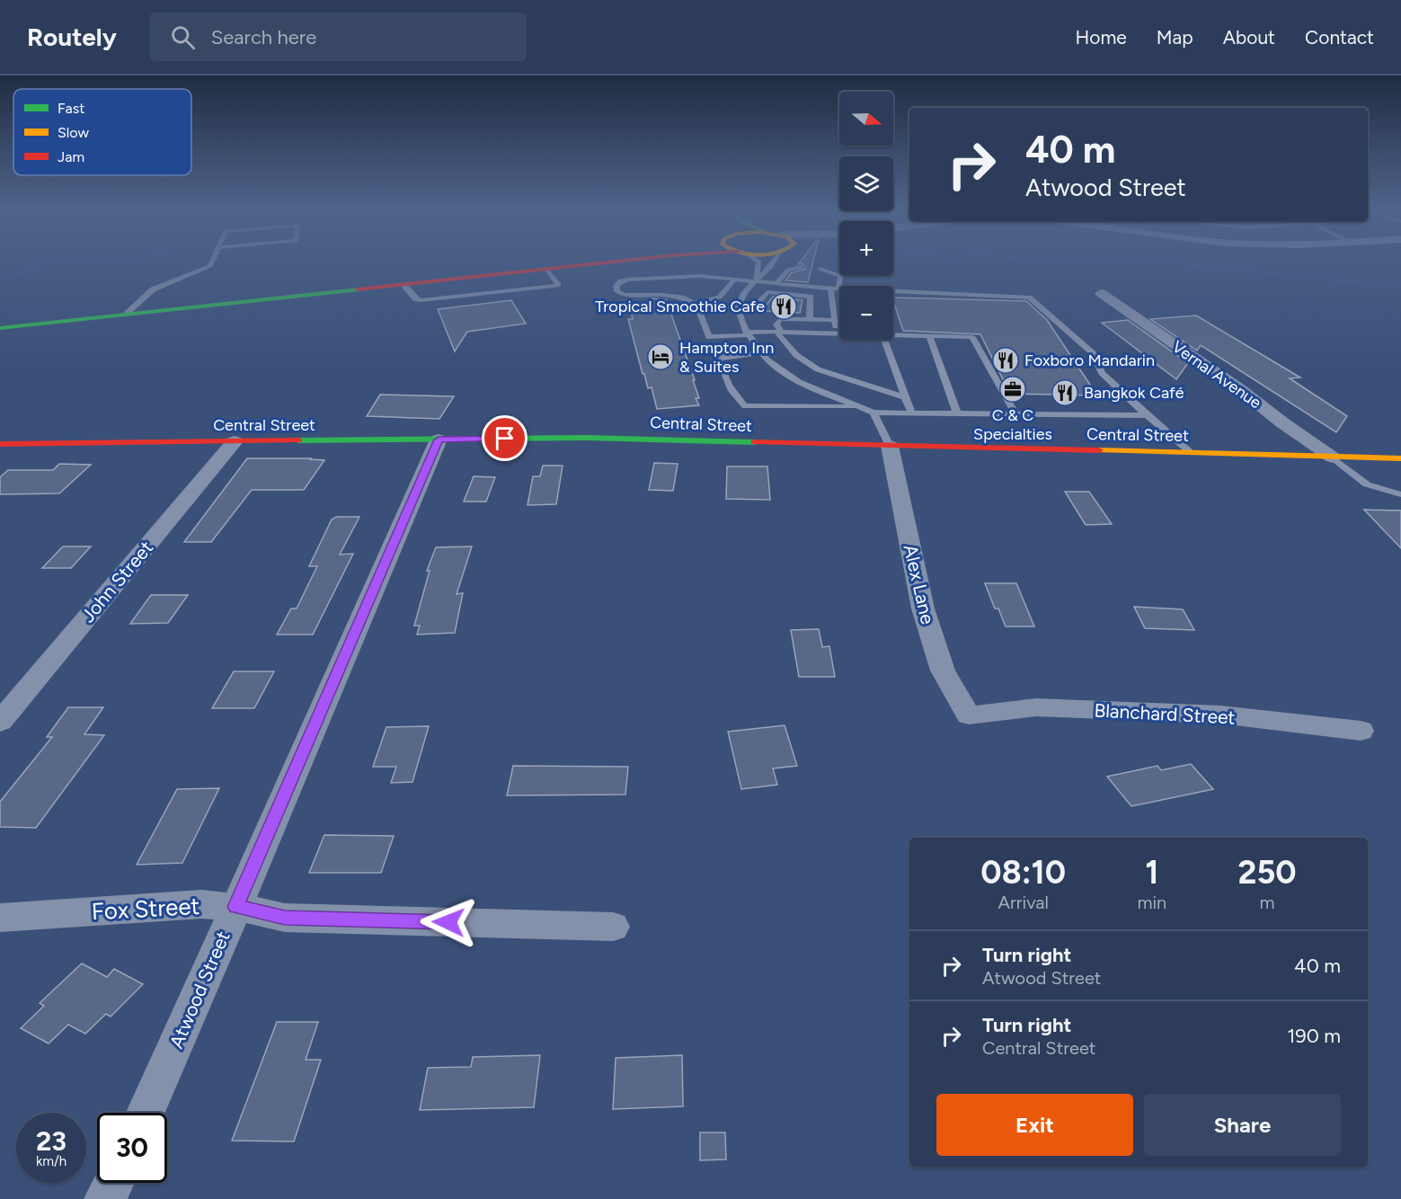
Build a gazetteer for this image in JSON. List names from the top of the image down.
{
  "streets": {
    "main road": ["Central Street"],
    "street": [
      "Vernal Avenue",
      "John Street",
      "Alex Lane",
      "Blanchard Street",
      "Fox Street",
      "Atwood Street"
    ]
  },
  "crossings": [
    ["Vernal Avenue", "Central Street"],
    ["Central Street", "John Street"],
    ["Central Street", "Alex Lane"],
    ["Central Street", "Atwood Street"],
    ["Alex Lane", "Blanchard Street"],
    ["Fox Street", "Atwood Street"]
  ],
  "places": {
    "restaurant": ["Tropical Smoothie Cafe", "Foxboro Mandarin", "Bangkok Café"],
    "hotel": ["Hampton Inn & Suites"],
    "office": ["C & C Specialties"]
  },
  "legend": ["Fast", "Slow", "Jam"],
  "north": "right",
  "page": {
    "header": "Routely",
    "search": "Search here",
    "nav": [
      "Home",
      "Map",
      "About",
      "Contact"
    ],
    "map_buttons": ["+", "−"],
    "turn": ["40 m", "Atwood Street"],
    "eta": [
      "08:10",
      "Arrival",
      "1",
      "min",
      "250",
      "m"
    ],
    "list": [
      {
        "name": "Turn right",
        "note": "Atwood Street",
        "value": "40 m"
      },
      {
        "name": "Turn right",
        "note": "Central Street",
        "value": "190 m"
      }
    ],
    "buttons": ["Exit", "Share"],
    "speed": "23 km/h",
    "limit": "30"
  }
}
